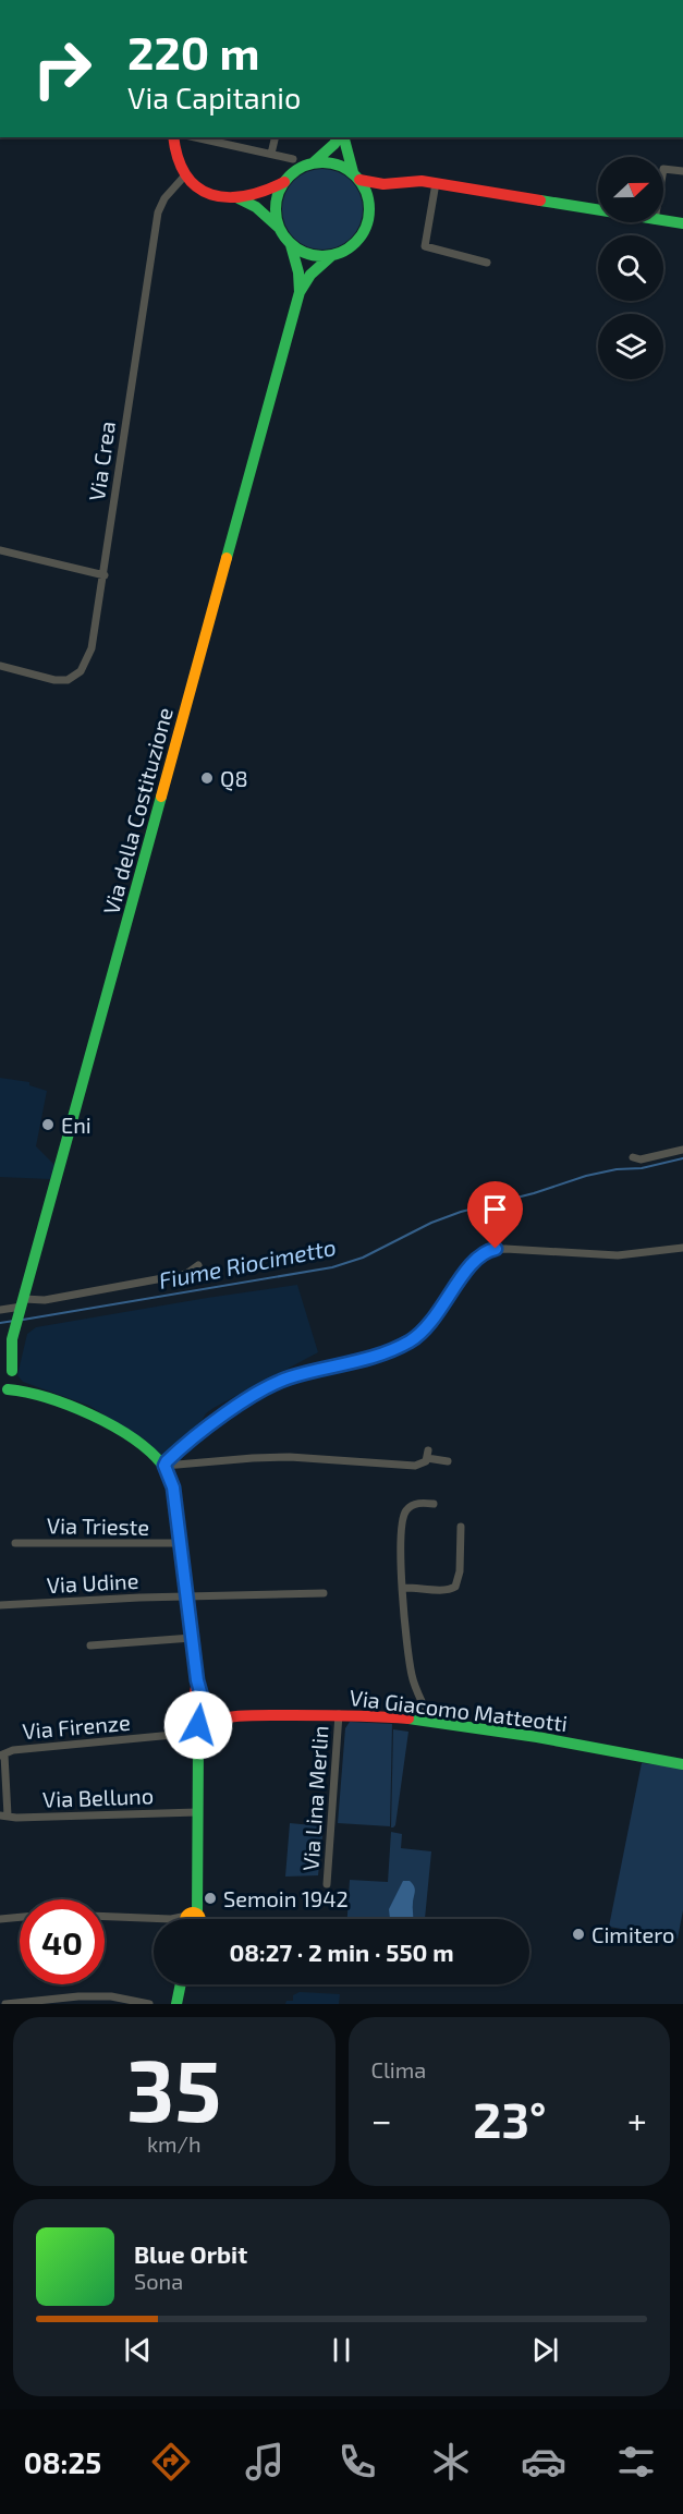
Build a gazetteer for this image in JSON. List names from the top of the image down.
{
  "streets": {
    "street": [
      "Via Crea",
      "Via della Costituzione",
      "Via Trieste",
      "Via Udine",
      "Via Giacomo Matteotti",
      "Via Firenze",
      "Via Belluno",
      "Via Lina Merlin"
    ]
  },
  "crossings": [
    ["Via Giacomo Matteotti", "Via Firenze"],
    ["Via Giacomo Matteotti", "Via Lina Merlin"]
  ],
  "water": ["Fiume Riocimetto"],
  "places": [
    "Q8",
    "Eni",
    "Semoin 1942",
    "Cimitero"
  ],
  "north": "right",
  "page": {
    "turn": ["220 m", "Via Capitanio"],
    "limit": "40",
    "trip": "08:27 · 2 min · 550 m",
    "tile": [
      ["35", "km/h"],
      "Clima"
    ],
    "heat": ["−", "23°", "+"],
    "song": ["Blue Orbit", "Sona"],
    "tabs": "08:25"
  }
}
